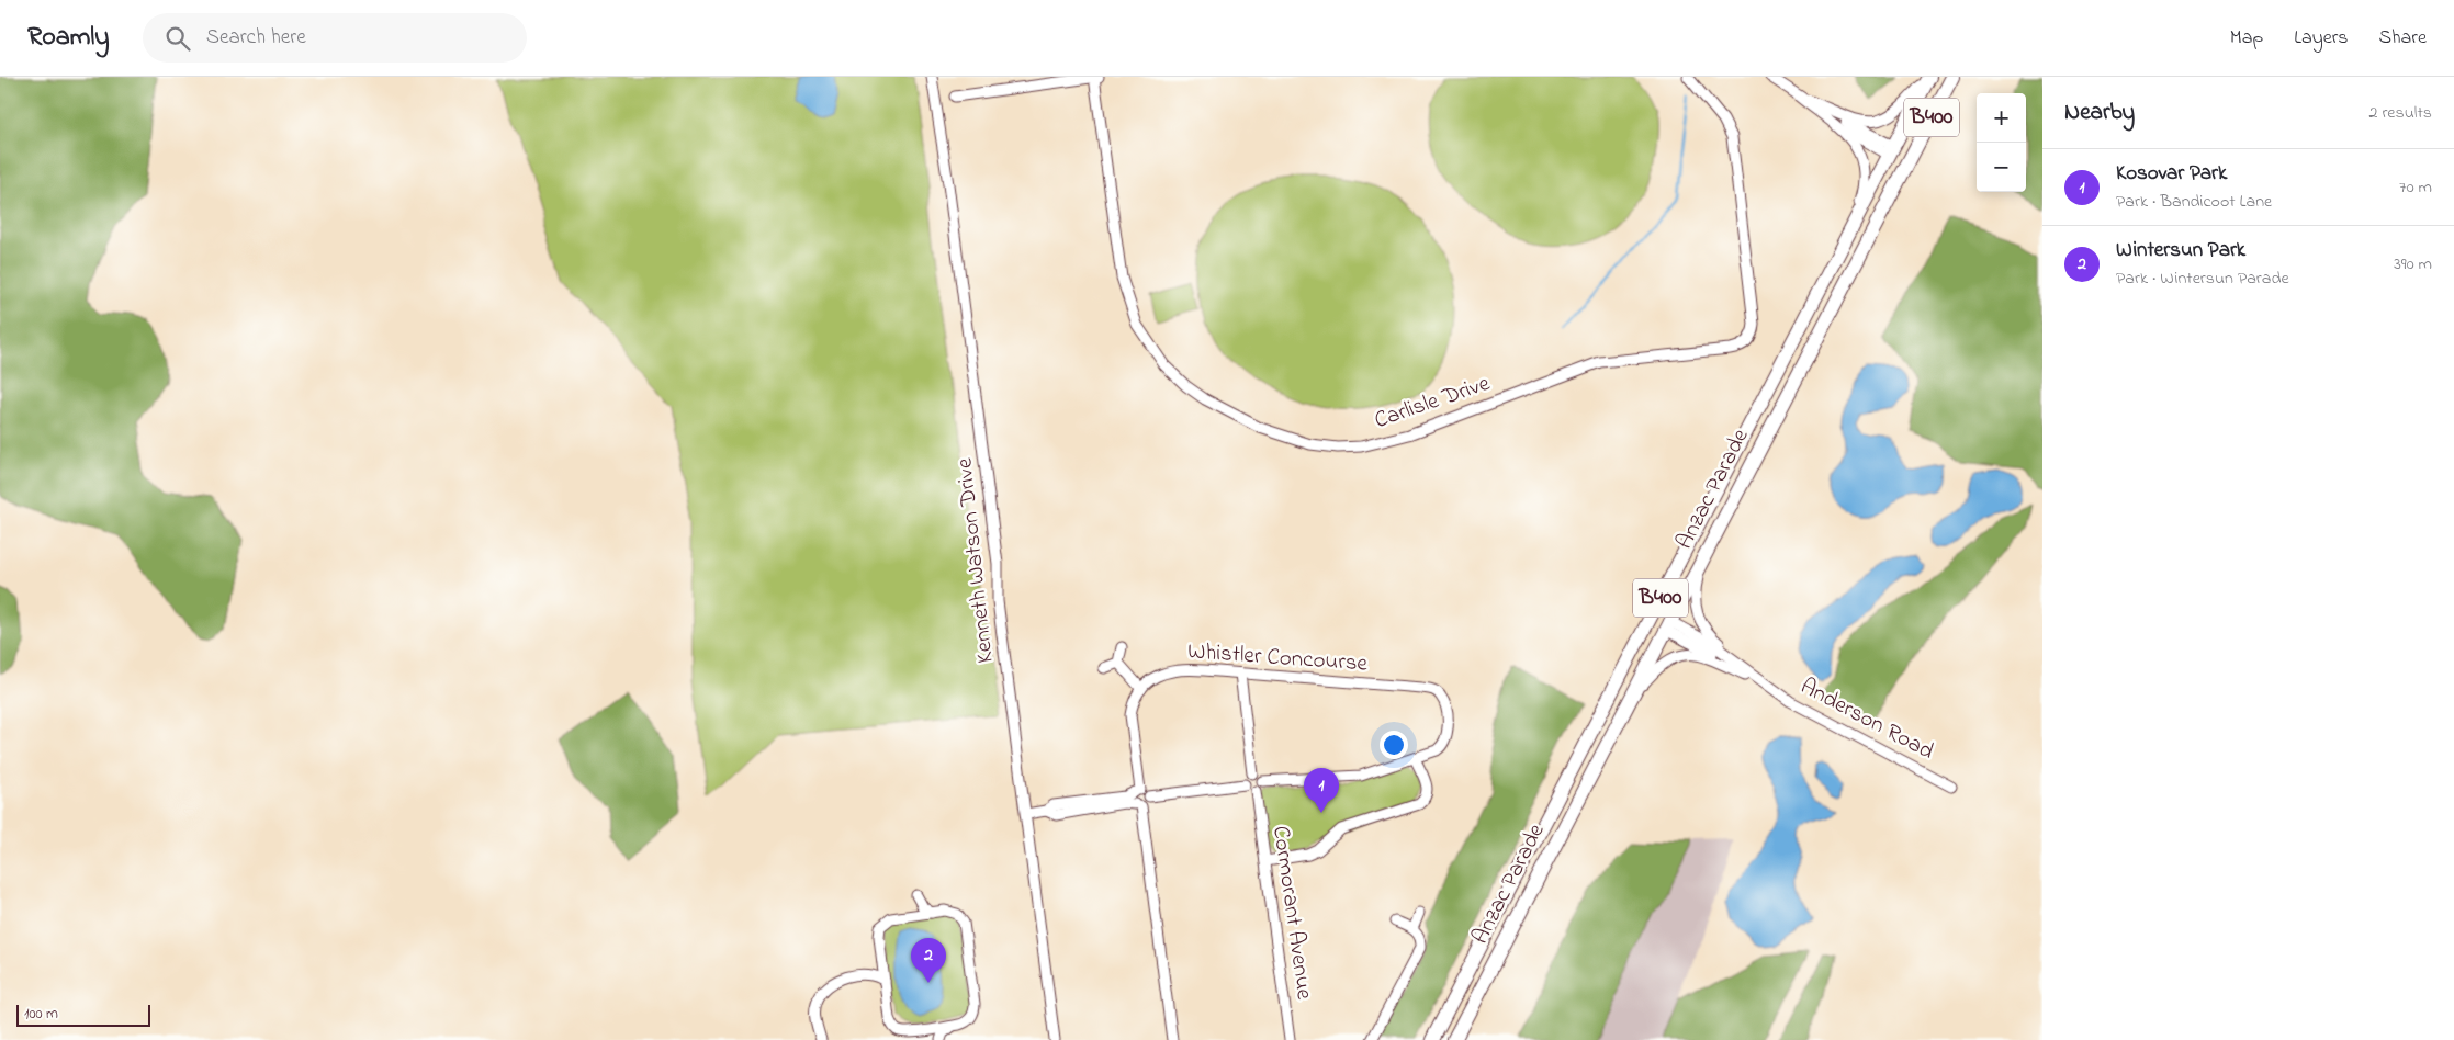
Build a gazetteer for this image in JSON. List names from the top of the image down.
{
  "streets": {
    "main road": ["B400", "Anzac Parade"],
    "street": [
      "Carlisle Drive",
      "Kenneth Watson Drive",
      "Whistler Concourse",
      "Anderson Road",
      "Cormorant Avenue"
    ]
  },
  "crossings": [
    ["Anzac Parade", "Anderson Road"]
  ],
  "scale_bar": "100 m",
  "page": {
    "header": "Roamly",
    "search": "Search here",
    "nav": ["Map", "Layers", "Share"],
    "heading": ["Nearby", "2 results"],
    "map_buttons": ["+", "−"],
    "list": [
      {
        "mark": "1",
        "name": "Kosovar Park",
        "note": "Park · Bandicoot Lane",
        "value": "70 m"
      },
      {
        "mark": "2",
        "name": "Wintersun Park",
        "note": "Park · Wintersun Parade",
        "value": "390 m"
      }
    ],
    "pins": ["1", "2"],
    "scale": "100 m"
  }
}
